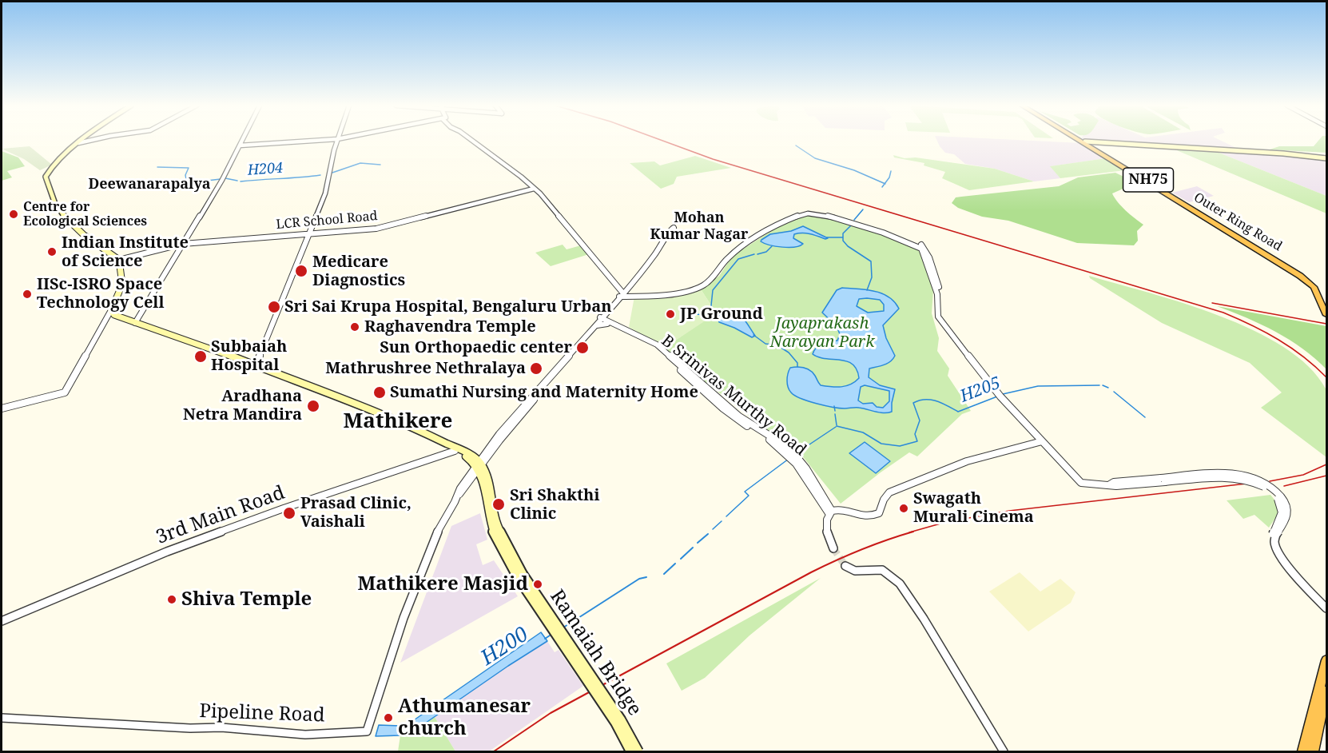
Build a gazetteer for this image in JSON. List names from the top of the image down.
{
  "streets": {
    "highway": ["NH75", "Outer Ring Road"],
    "main road": ["Ramaiah Bridge"],
    "street": [
      "LCR School Road",
      "B Srinivas Murthy Road",
      "3rd Main Road",
      "Pipeline Road"
    ]
  },
  "districts": ["Deewanarapalya", "Mohan Kumar Nagar", "Mathikere"],
  "water": ["H204", "H205", "H200"],
  "parks": ["Jayaprakash Narayan Park"],
  "places": [
    "Centre for Ecological Sciences",
    "Indian Institute of Science",
    "Medicare Diagnostics",
    "IISc-ISRO Space Technology Cell",
    "Sri Sai Krupa Hospital, Bengaluru Urban",
    "JP Ground",
    "Raghavendra Temple",
    "Sun Orthopaedic center",
    "Subbaiah Hospital",
    "Mathrushree Nethralaya",
    "Sumathi Nursing and Maternity Home",
    "Aradhana Netra Mandira",
    "Sri Shakthi Clinic",
    "Swagath Murali Cinema",
    "Prasad Clinic, Vaishali",
    "Mathikere Masjid",
    "Shiva Temple",
    "Athumanesar church"
  ]
}
